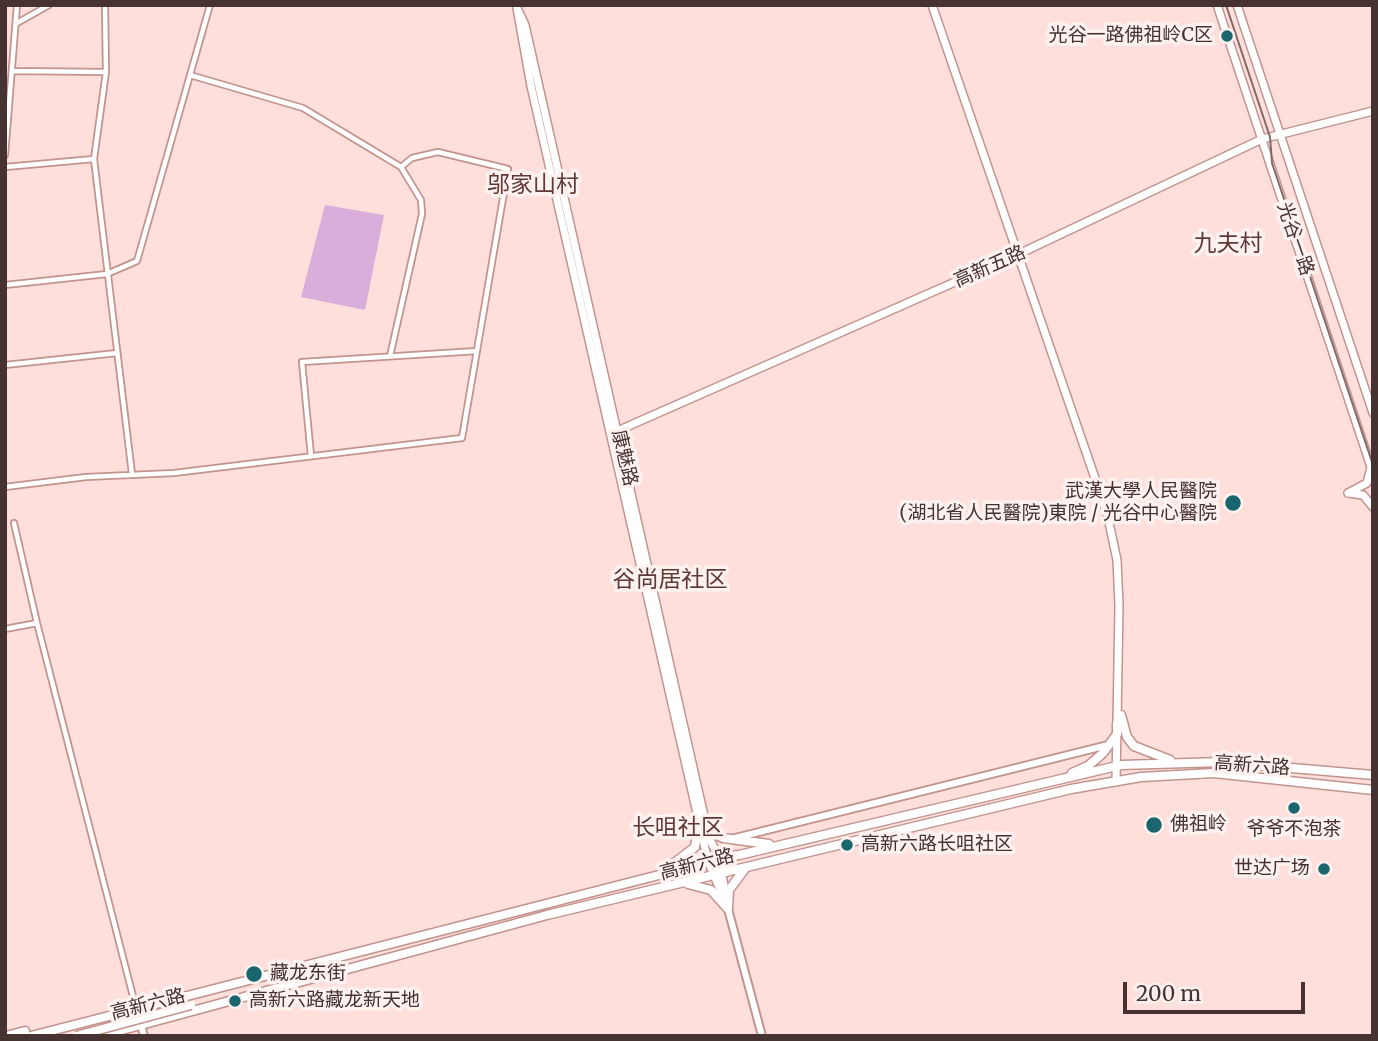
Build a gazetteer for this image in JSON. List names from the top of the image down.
{
  "streets": {
    "main road": [
      "光谷一路",
      "高新五路",
      "康魅路",
      "高新六路"
    ]
  },
  "crossings": [
    ["光谷一路", "高新五路"],
    ["高新五路", "康魅路"],
    ["康魅路", "高新六路"]
  ],
  "districts": [
    "邬家山村",
    "九夫村",
    "谷尚居社区",
    "长咀社区"
  ],
  "places": [
    "光谷一路佛祖岭C区",
    "武漢大學人民醫院 (湖北省人民醫院)東院 / 光谷中心醫院",
    "爷爷不泡茶",
    "佛祖岭",
    "高新六路长咀社区",
    "世达广场",
    "藏龙东街",
    "高新六路藏龙新天地"
  ],
  "scale_bar": "200 m"
}
